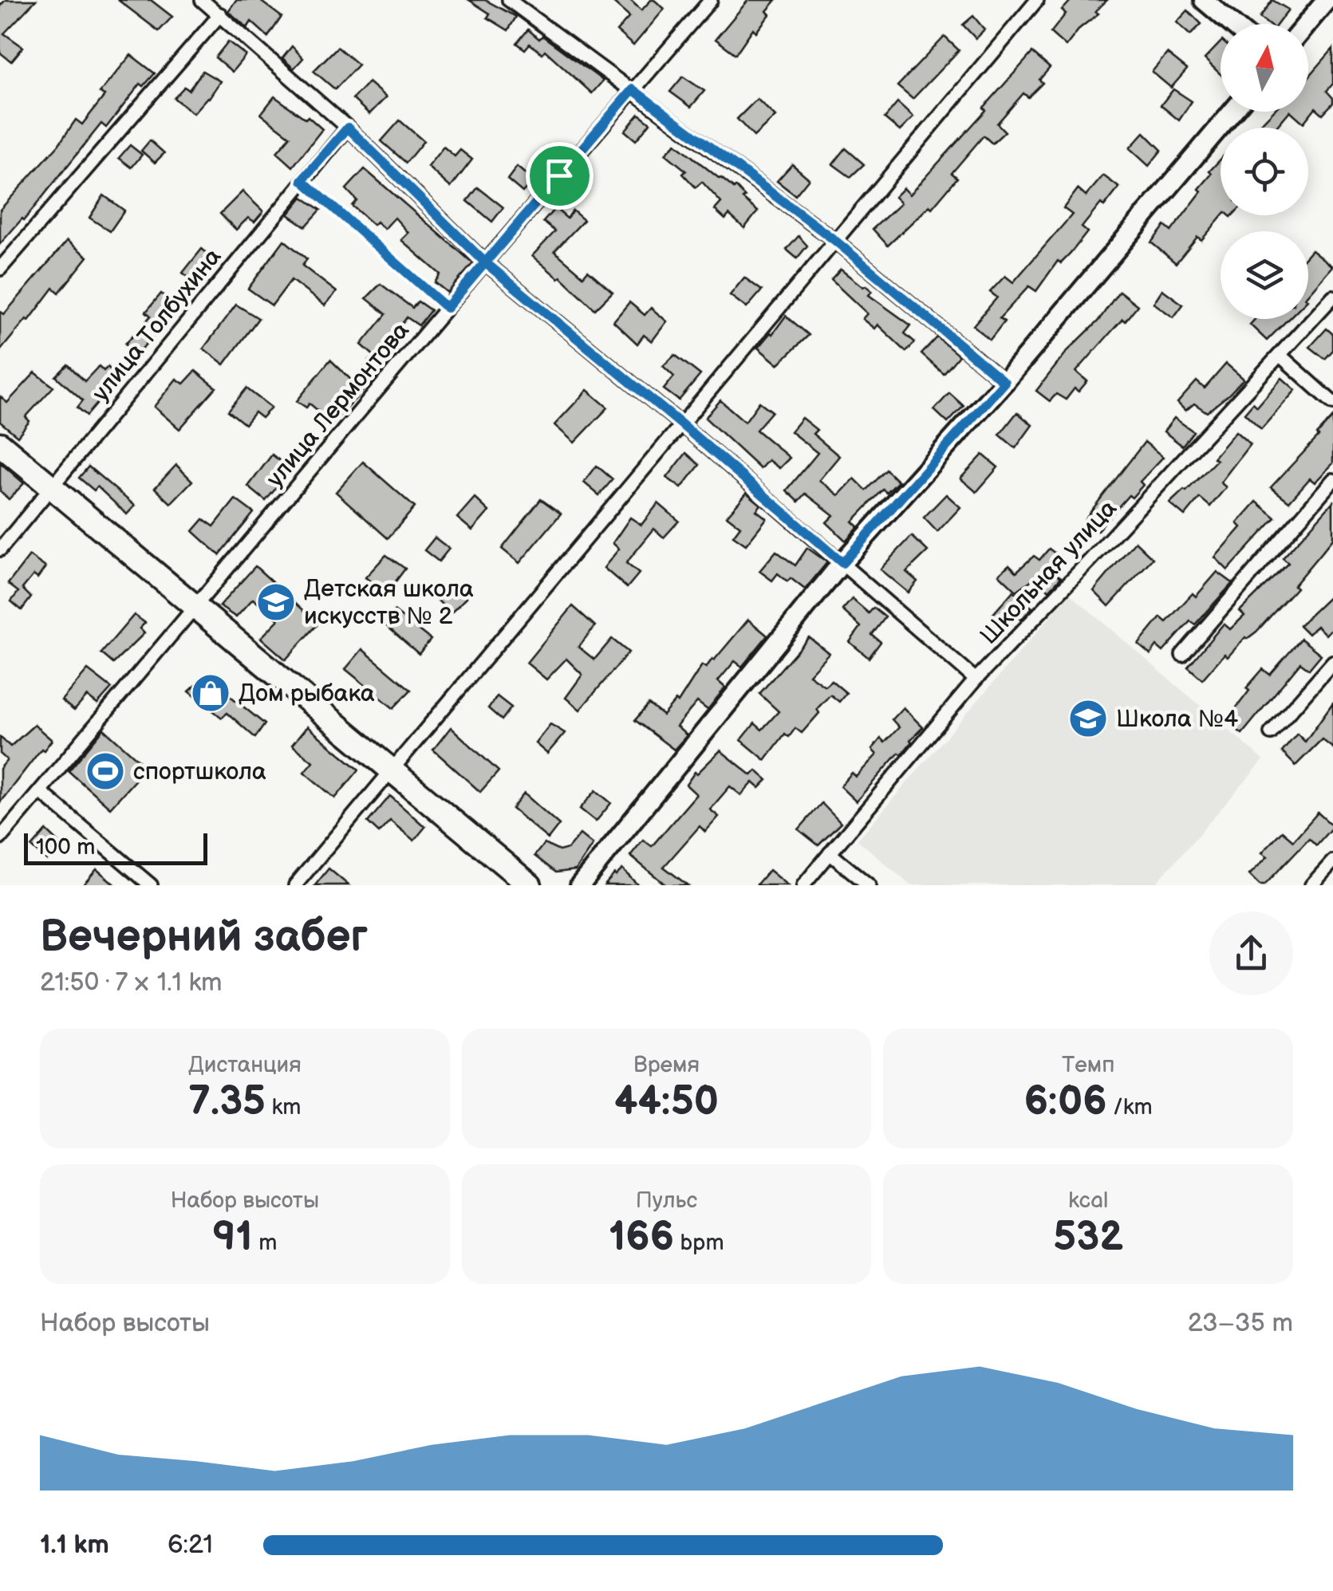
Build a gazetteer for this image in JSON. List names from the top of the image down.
{
  "streets": {
    "street": ["улица Толбухина", "улица Лермонтова", "Школьная улица"]
  },
  "places": {
    "school or university": ["Детская школа искусств № 2", "Школа №4"],
    "shop": ["Дом рыбака"],
    "sports": ["спортшкола"]
  },
  "scale_bar": "100 m",
  "north": "top",
  "page": {
    "scale": "100 m",
    "heading": ["Вечерний забег", "21:50 · 7 × 1.1 km"],
    "stats": [
      ["Дистанция", "7.35 km"],
      ["Время", "44:50"],
      ["Темп", "6:06 /km"],
      ["Набор высоты", "91 m"],
      ["Пульс", "166 bpm"],
      ["kcal", "532"]
    ],
    "chart": ["Набор высоты", "23–35 m"],
    "list": [
      {
        "name": "1.1 km",
        "note": "6:21"
      }
    ]
  }
}
